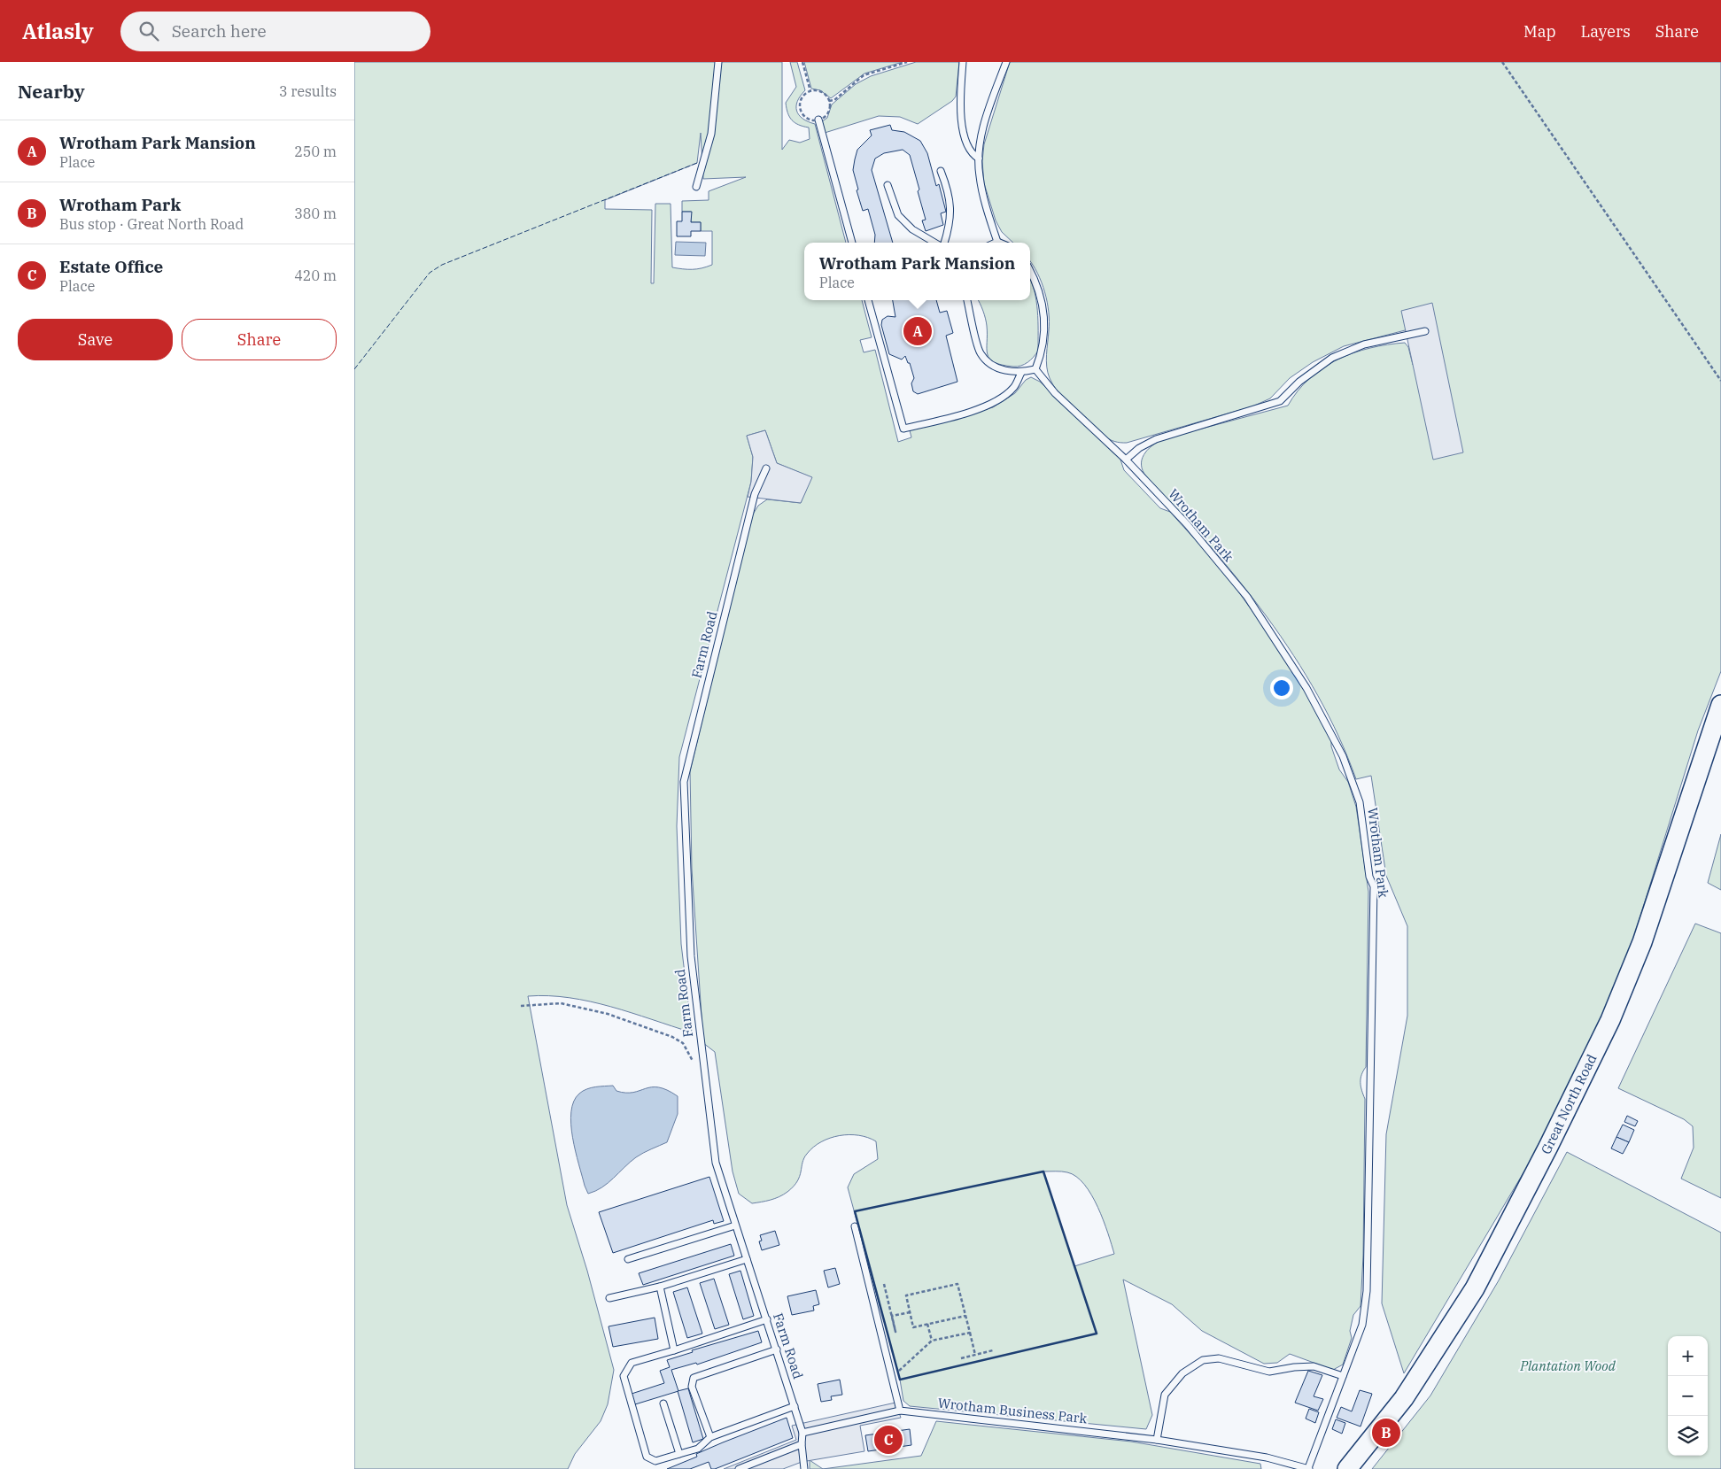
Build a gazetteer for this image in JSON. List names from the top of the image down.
{
  "streets": {
    "main road": ["Great North Road"],
    "lane": ["Wrotham Park", "Farm Road", "Wrotham Business Park"]
  },
  "crossings": [
    ["Wrotham Park", "Wrotham Business Park"]
  ],
  "parks": ["Plantation Wood"],
  "page": {
    "header": "Atlasly",
    "search": "Search here",
    "nav": ["Map", "Layers", "Share"],
    "heading": ["Nearby", "3 results"],
    "list": [
      {
        "mark": "A",
        "name": "Wrotham Park Mansion",
        "note": "Place",
        "value": "250 m"
      },
      {
        "mark": "B",
        "name": "Wrotham Park",
        "note": "Bus stop · Great North Road",
        "value": "380 m"
      },
      {
        "mark": "C",
        "name": "Estate Office",
        "note": "Place",
        "value": "420 m"
      }
    ],
    "popup": ["Wrotham Park Mansion", "Place"],
    "buttons": ["Save", "Share"],
    "pins": ["A", "B", "C"],
    "map_buttons": ["+", "−"]
  }
}
